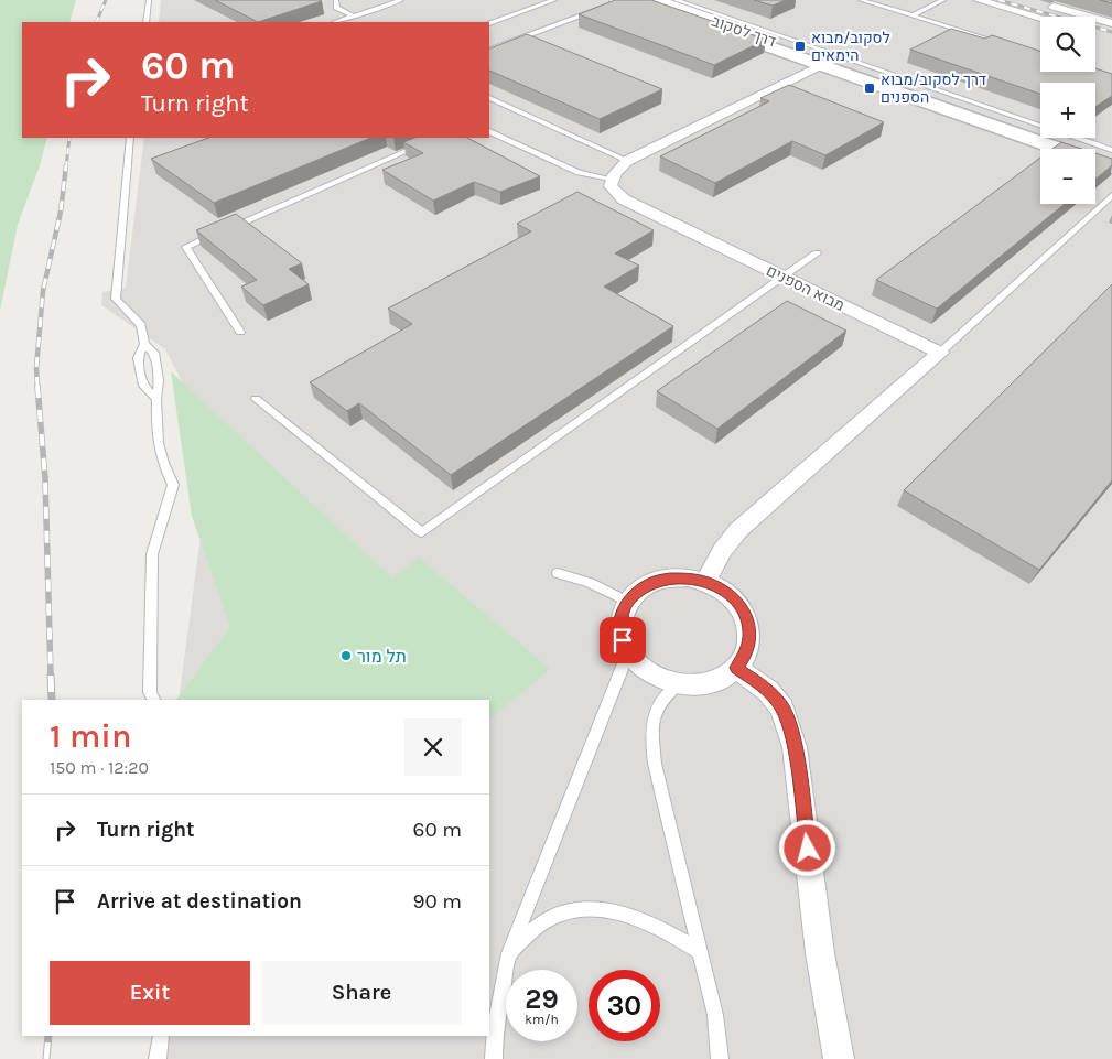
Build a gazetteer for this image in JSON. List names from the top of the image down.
{
  "streets": {
    "street": ["דרך לסקוב", "מבוא הספנים"]
  },
  "places": {
    "transit": ["לסקוב/מבוא הימאים", "דרך לסקוב/מבוא הספנים"],
    "other": ["תל מור"]
  },
  "page": {
    "map_buttons": ["+", "−"],
    "turn": ["60 m", "Turn right"],
    "heading": ["1 min", "150 m · 12:20"],
    "list": [
      {
        "name": "Turn right",
        "value": "60 m"
      },
      {
        "name": "Arrive at destination",
        "value": "90 m"
      }
    ],
    "buttons": ["Exit", "Share"],
    "speed": "29 km/h",
    "limit": "30"
  }
}
